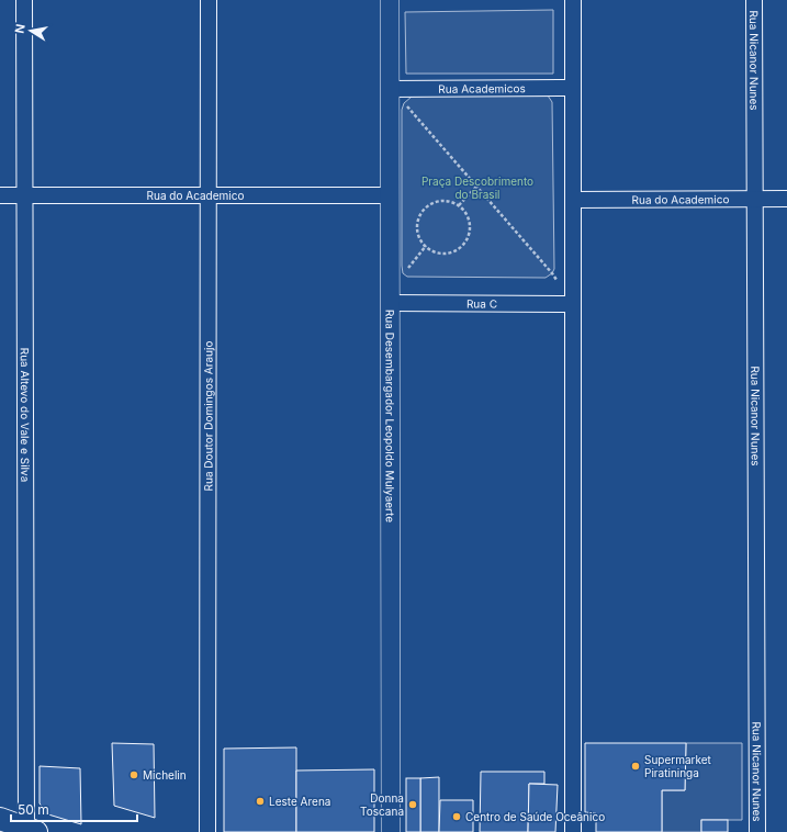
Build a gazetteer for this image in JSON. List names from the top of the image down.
{
  "streets": {
    "street": [
      "Rua Nicanor Nunes",
      "Rua Academicos",
      "Rua do Academico",
      "Rua C",
      "Rua Altevo do Vale e Silva",
      "Rua Doutor Domingos Araujo",
      "Rua Desembargador Leopoldo Mulyaerte"
    ]
  },
  "crossings": [
    ["Rua Nicanor Nunes", "Rua do Academico"],
    ["Rua Academicos", "Rua Desembargador Leopoldo Mulyaerte"],
    ["Rua do Academico", "Rua Altevo do Vale e Silva"],
    ["Rua do Academico", "Rua Doutor Domingos Araujo"],
    ["Rua do Academico", "Rua Desembargador Leopoldo Mulyaerte"],
    ["Rua C", "Rua Desembargador Leopoldo Mulyaerte"]
  ],
  "parks": ["Praça Descobrimento do Brasil"],
  "places": [
    "Supermarket Piratininga",
    "Michelin",
    "Leste Arena",
    "Donna Toscana",
    "Centro de Saúde Oceânico"
  ],
  "scale_bar": "50 m",
  "north": "left"
}
